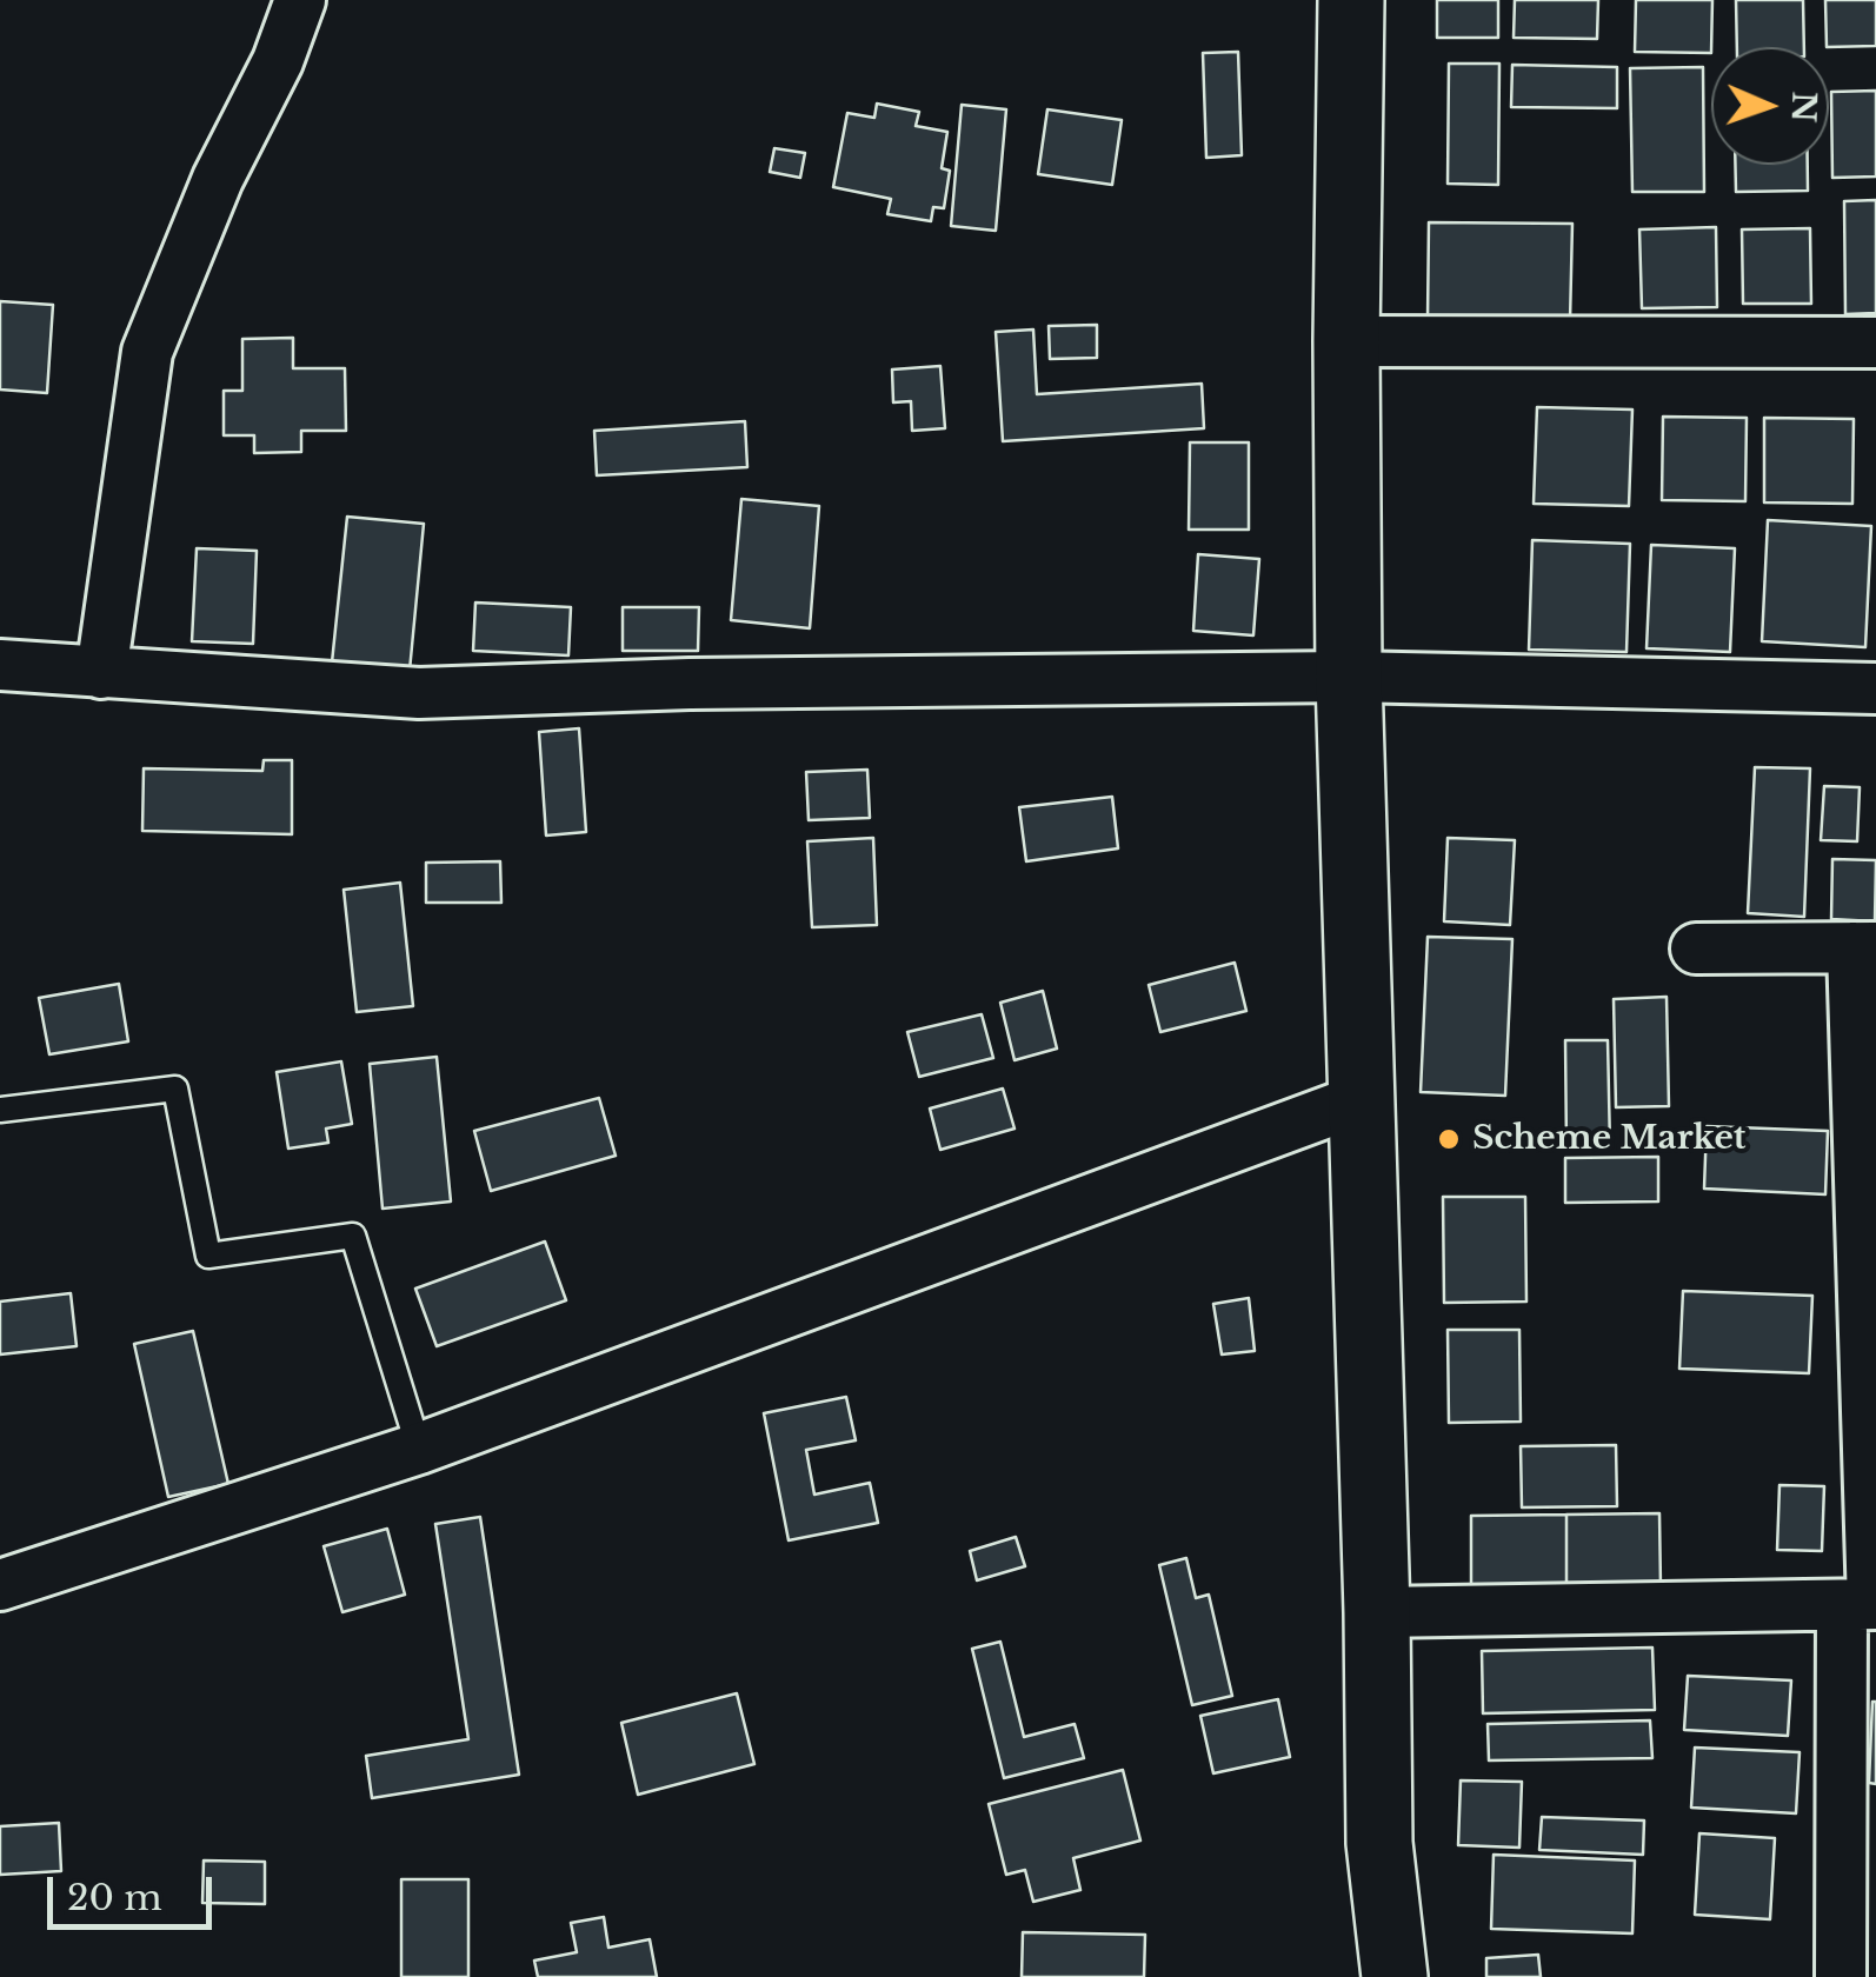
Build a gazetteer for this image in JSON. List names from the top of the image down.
{
  "places": ["Scheme Market"],
  "scale_bar": "20 m",
  "north": "right"
}
